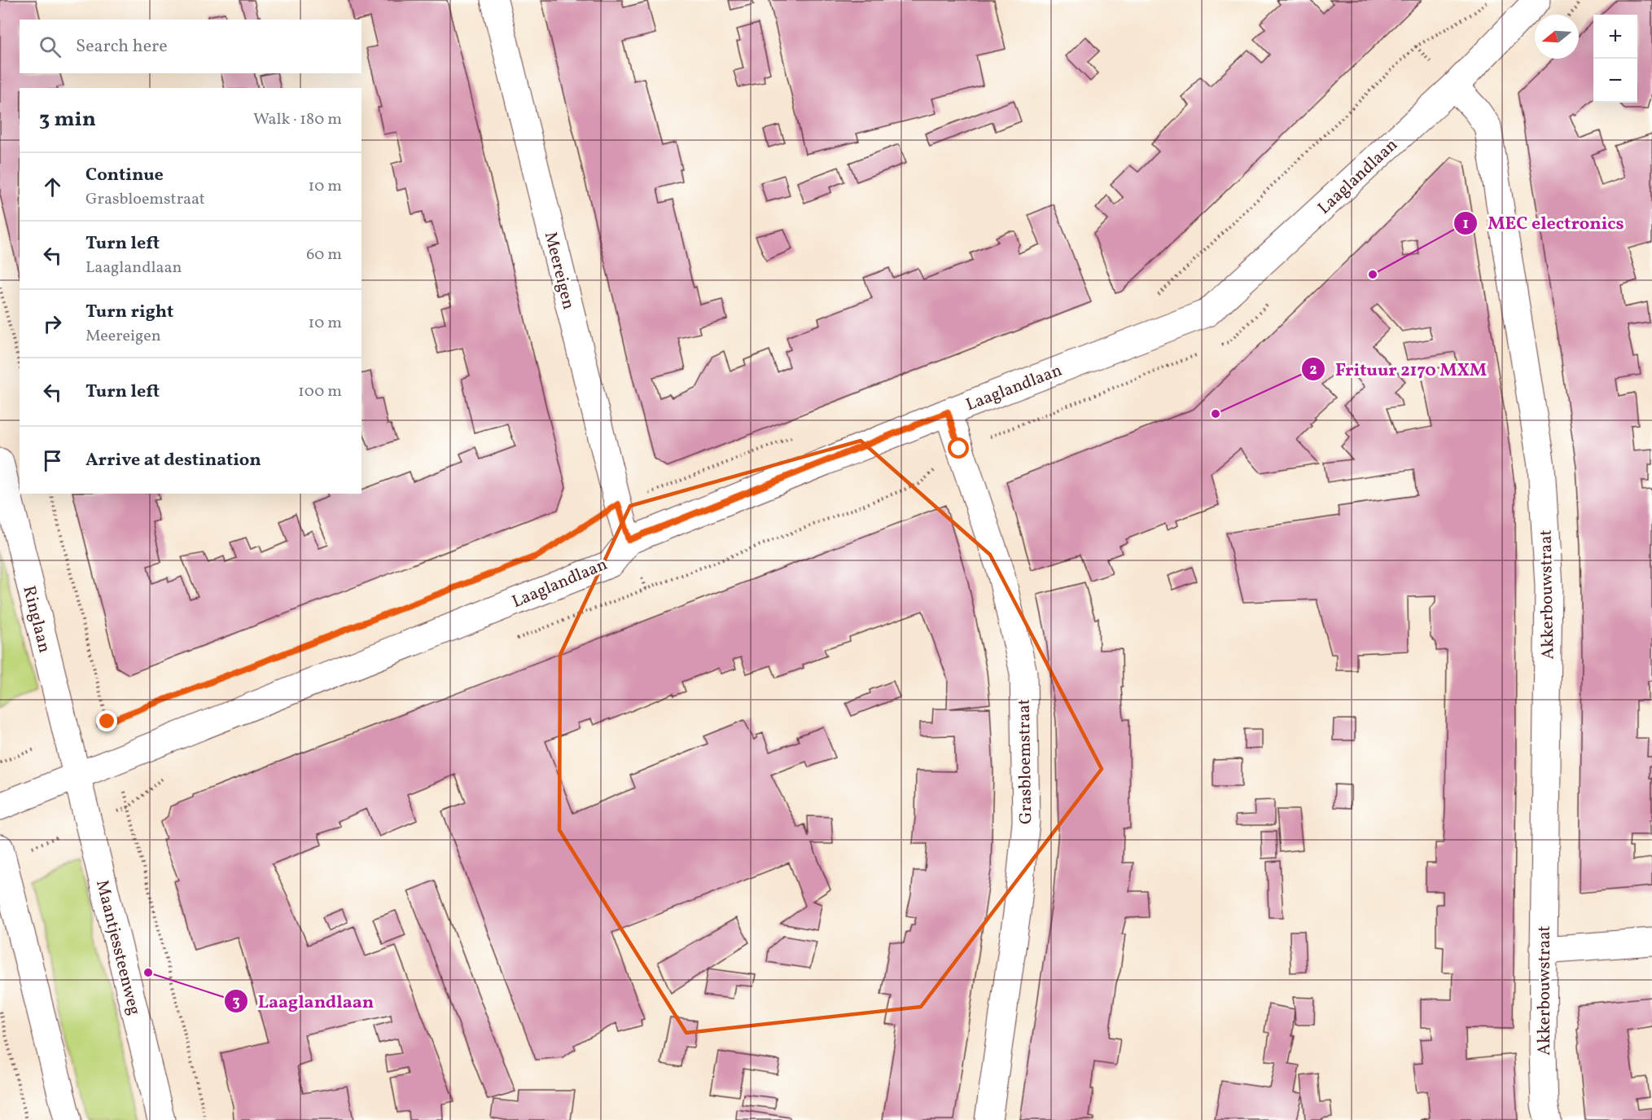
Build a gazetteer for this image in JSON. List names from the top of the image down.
{
  "streets": {
    "street": [
      "Laaglandlaan",
      "Meereigen",
      "Akkerbouwstraat",
      "Ringlaan",
      "Grasbloemstraat",
      "Maantjessteenweg"
    ]
  },
  "crossings": [
    ["Laaglandlaan", "Meereigen"],
    ["Laaglandlaan", "Akkerbouwstraat"],
    ["Laaglandlaan", "Ringlaan"],
    ["Laaglandlaan", "Grasbloemstraat"],
    ["Laaglandlaan", "Maantjessteenweg"],
    ["Ringlaan", "Maantjessteenweg"]
  ],
  "places": ["MEC electronics", "Frituur 2170 MXM", "Laaglandlaan"],
  "north": "left",
  "page": {
    "map_buttons": ["+", "−"],
    "search": "Search here",
    "heading": ["3 min", "Walk · 180 m"],
    "list": [
      ["Continue", "Grasbloemstraat", "10 m"],
      ["Turn left", "Laaglandlaan", "60 m"],
      ["Turn right", "Meereigen", "10 m"],
      ["Turn left", "100 m"],
      "Arrive at destination"
    ]
  }
}
